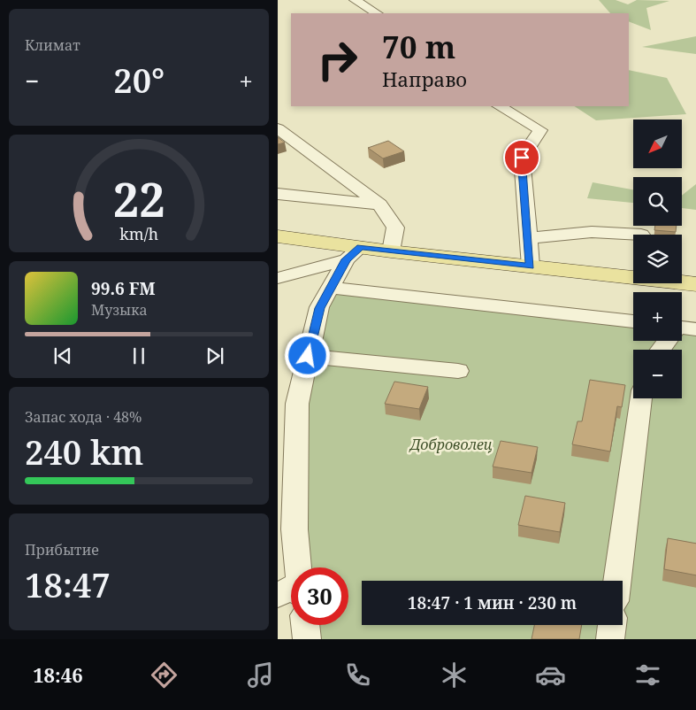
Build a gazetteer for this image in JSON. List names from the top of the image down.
{
  "parks": ["Доброволец"],
  "north": "bottom left",
  "page": {
    "tile": [
      "Климат",
      ["Запас хода · 48%", "240 km"],
      ["Прибытие", "18:47"]
    ],
    "turn": ["70 m", "Направо"],
    "heat": ["−", "20°", "+"],
    "map_buttons": ["+", "−"],
    "song": ["99.6 FM", "Музыка"],
    "limit": "30",
    "trip": "18:47 · 1 мин · 230 m",
    "tabs": "18:46",
    "gauge": ["22", "km/h"]
  }
}
